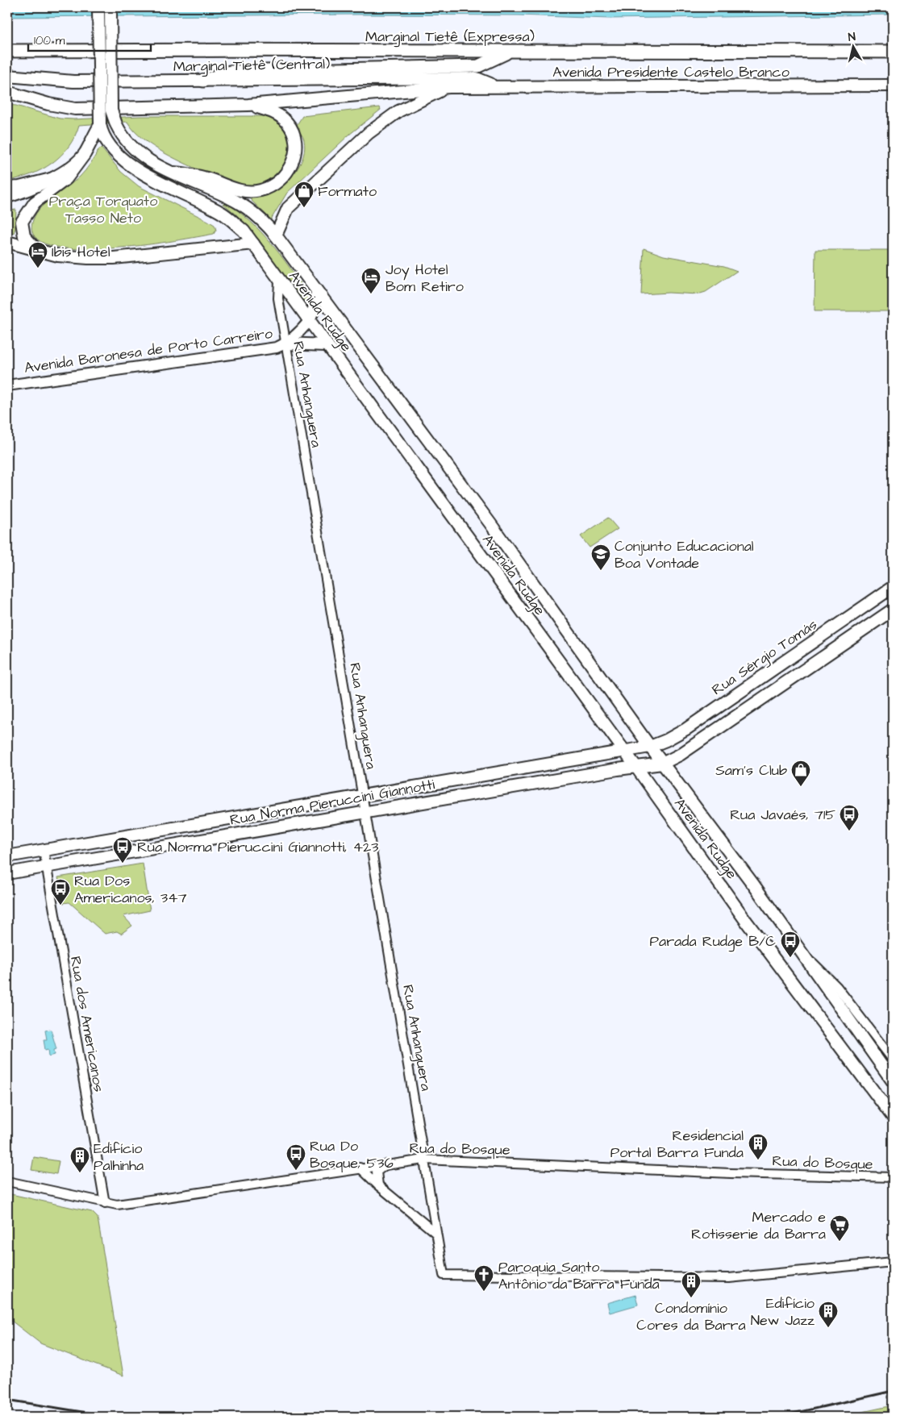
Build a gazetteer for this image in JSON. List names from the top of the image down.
{
  "streets": {
    "highway": ["Marginal Tietê (Expressa)"],
    "main road": [
      "Marginal Tietê (Central)",
      "Avenida Presidente Castelo Branco",
      "Avenida Rudge",
      "Avenida Baronesa de Porto Carreiro",
      "Rua Sérgio Tomás",
      "Rua Norma Pieruccini Giannotti"
    ],
    "street": ["Rua Anhanguera", "Rua dos Americanos", "Rua do Bosque"]
  },
  "crossings": [
    ["Marginal Tietê (Central)", "Avenida Presidente Castelo Branco"],
    ["Avenida Rudge", "Avenida Baronesa de Porto Carreiro"],
    ["Avenida Rudge", "Rua Anhanguera"],
    ["Avenida Rudge", "Rua Sérgio Tomás"],
    ["Avenida Rudge", "Rua Norma Pieruccini Giannotti"],
    ["Avenida Baronesa de Porto Carreiro", "Rua Anhanguera"],
    ["Rua Anhanguera", "Rua Norma Pieruccini Giannotti"],
    ["Rua Anhanguera", "Rua do Bosque"],
    ["Rua Sérgio Tomás", "Rua Norma Pieruccini Giannotti"],
    ["Rua Norma Pieruccini Giannotti", "Rua dos Americanos"],
    ["Rua dos Americanos", "Rua do Bosque"]
  ],
  "parks": ["Praça Torquato Tasso Neto"],
  "places": {
    "shop": ["Formato", "Sam's Club"],
    "hotel": ["Ibis Hotel", "Joy Hotel Bom Retiro"],
    "school or university": ["Conjunto Educacional Boa Vontade"],
    "bus stop": [
      "Rua Javaés, 715",
      "Rua Norma Pieruccini Giannotti, 423",
      "Rua Dos Americanos, 347",
      "Parada Rudge B/C",
      "Rua Do Bosque, 536"
    ],
    "building": [
      "Residencial Portal Barra Funda",
      "Edifício Palhinha",
      "Condomínio Cores da Barra",
      "Edifício New Jazz"
    ],
    "supermarket": ["Mercado e Rotisserie da Barra"],
    "church": ["Paroquia Santo Antônio da Barra Funda"]
  },
  "scale_bar": "100 m",
  "north": "top"
}
